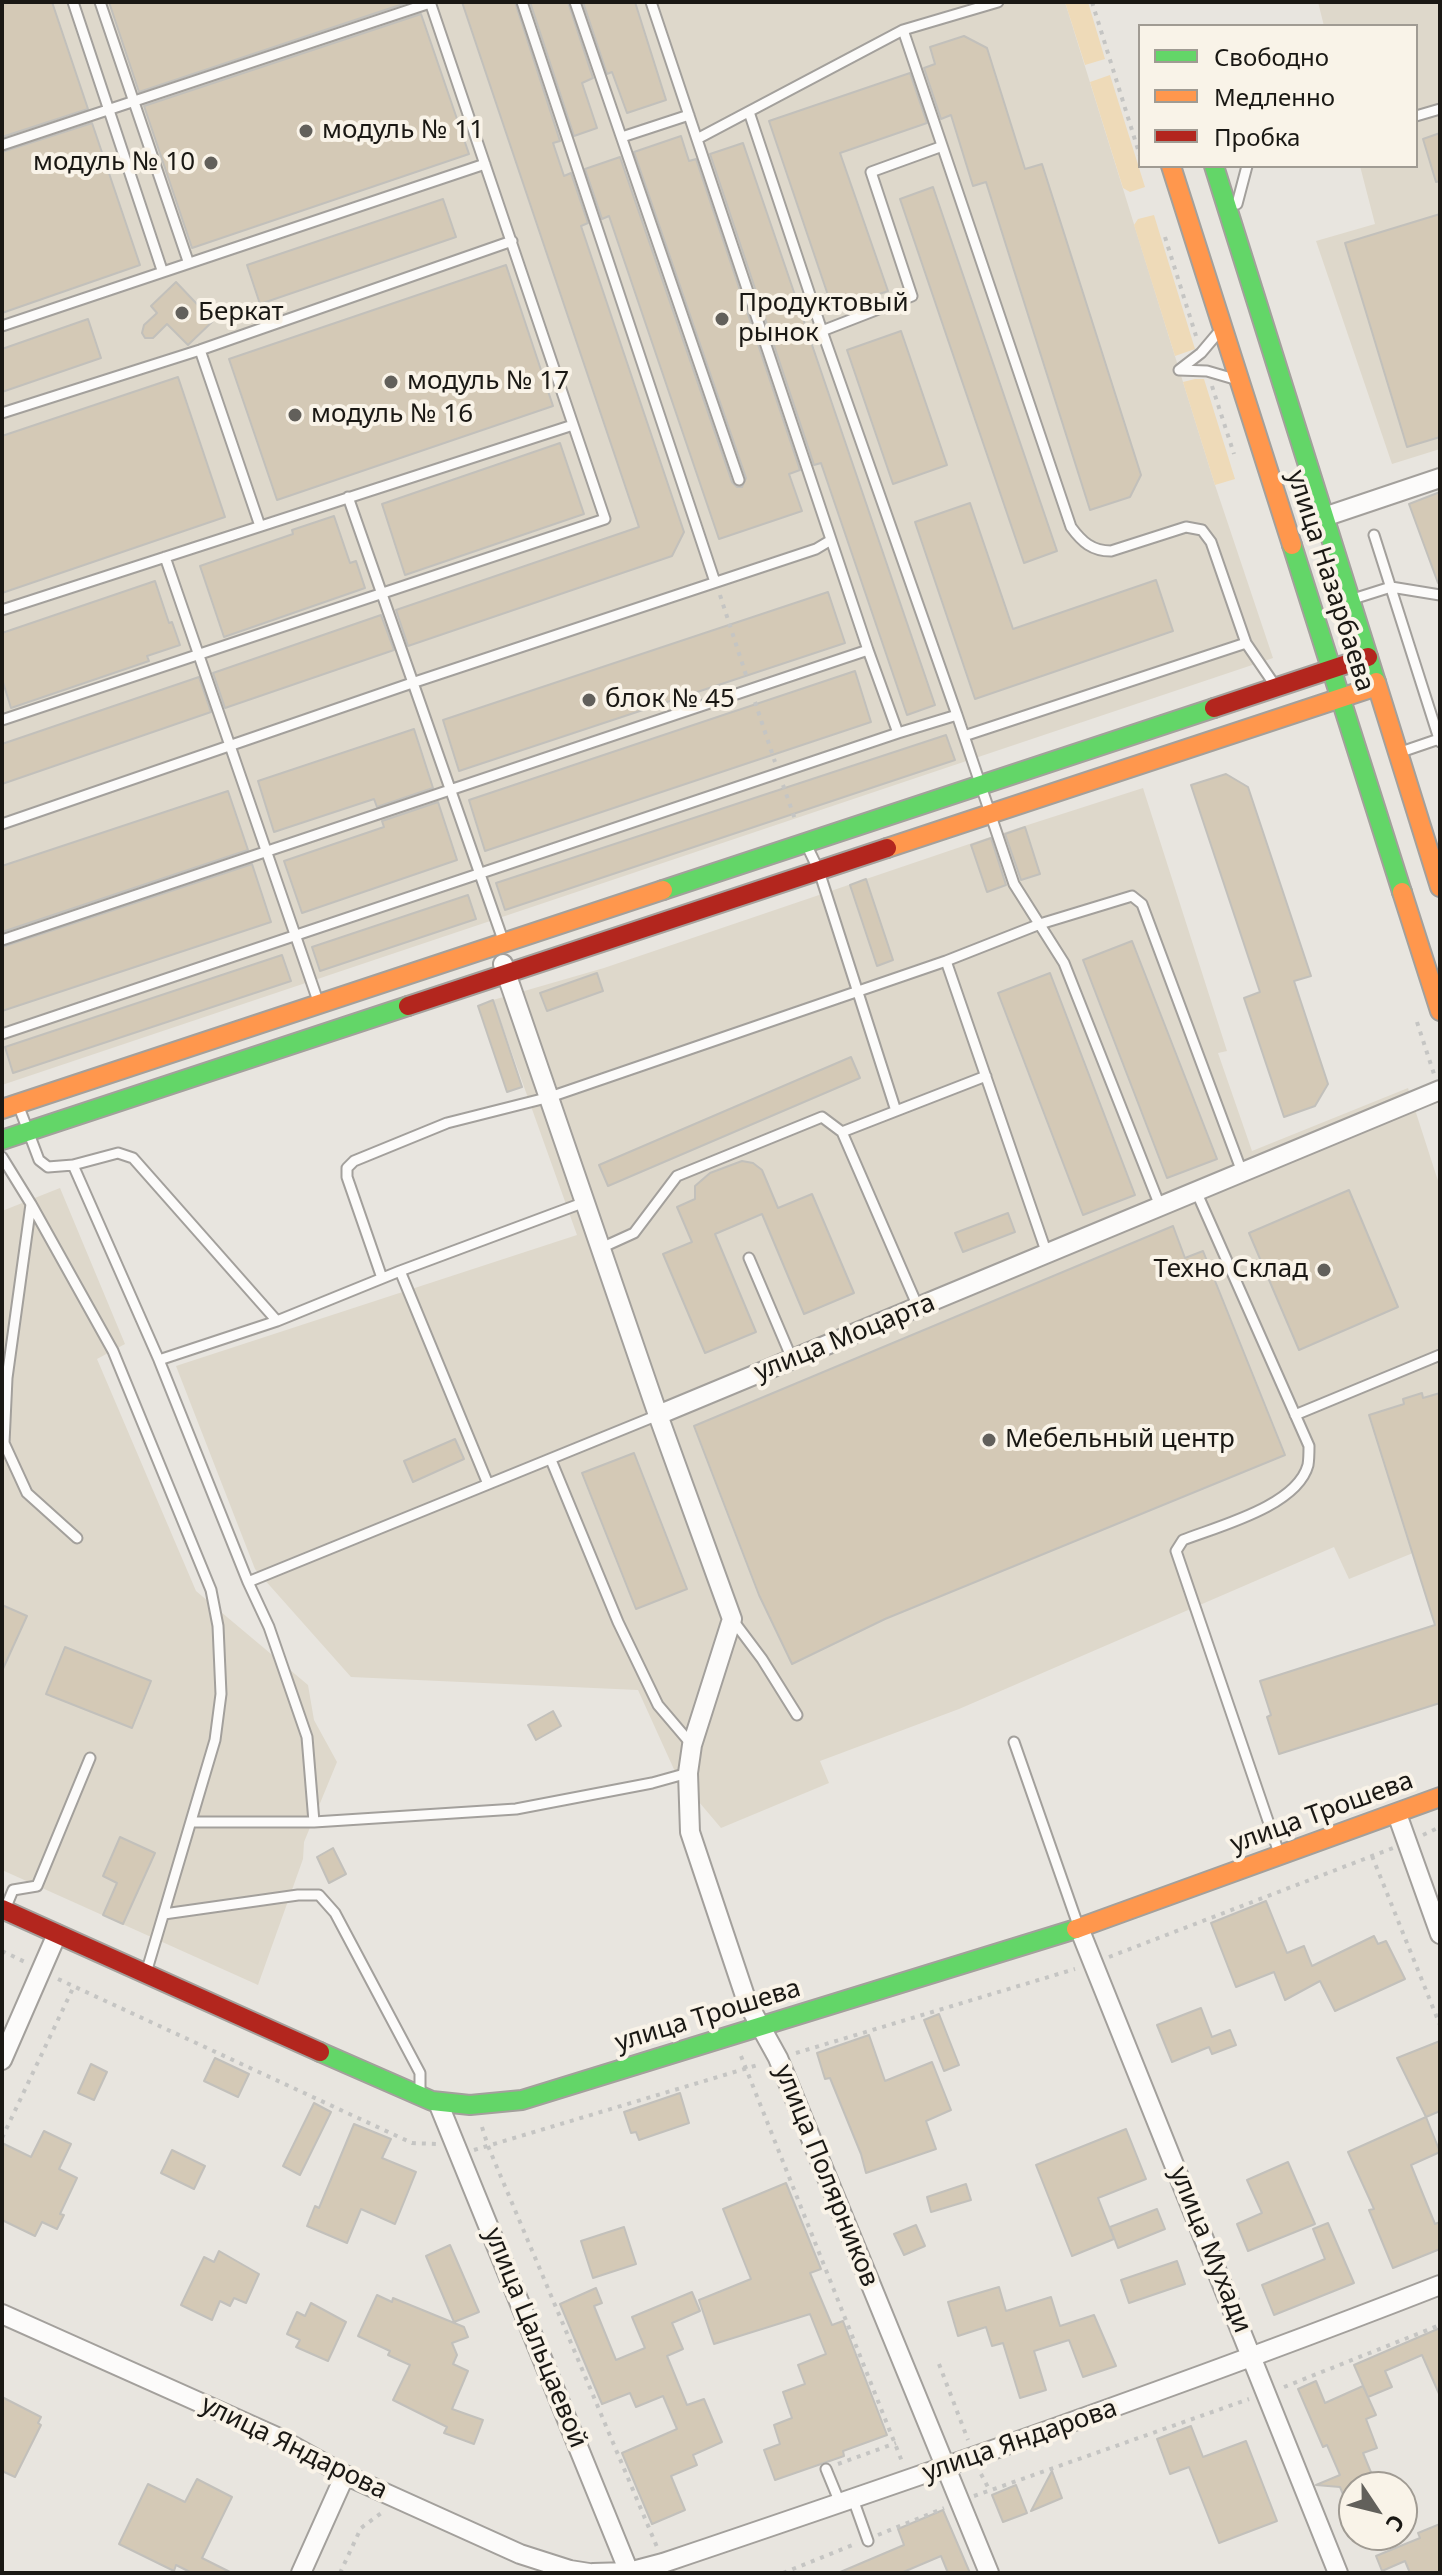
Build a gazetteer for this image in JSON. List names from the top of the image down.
{
  "streets": {
    "street": [
      "улица Назарбаева",
      "улица Моцарта",
      "улица Трошева",
      "улица Полярников",
      "улица Мухади",
      "улица Цальцаевой",
      "улица Яндарова"
    ]
  },
  "crossings": [
    ["улица Трошева", "улица Полярников"],
    ["улица Трошева", "улица Мухади"],
    ["улица Трошева", "улица Цальцаевой"],
    ["улица Полярников", "улица Яндарова"],
    ["улица Мухади", "улица Яндарова"],
    ["улица Цальцаевой", "улица Яндарова"]
  ],
  "places": [
    "модуль № 11",
    "модуль № 10",
    "Беркат",
    "Продуктовый рынок",
    "модуль № 17",
    "модуль № 16",
    "блок № 45",
    "Техно Склад",
    "Мебельный центр"
  ],
  "legend": ["Свободно", "Медленно", "Пробка"],
  "north": "bottom right"
}
